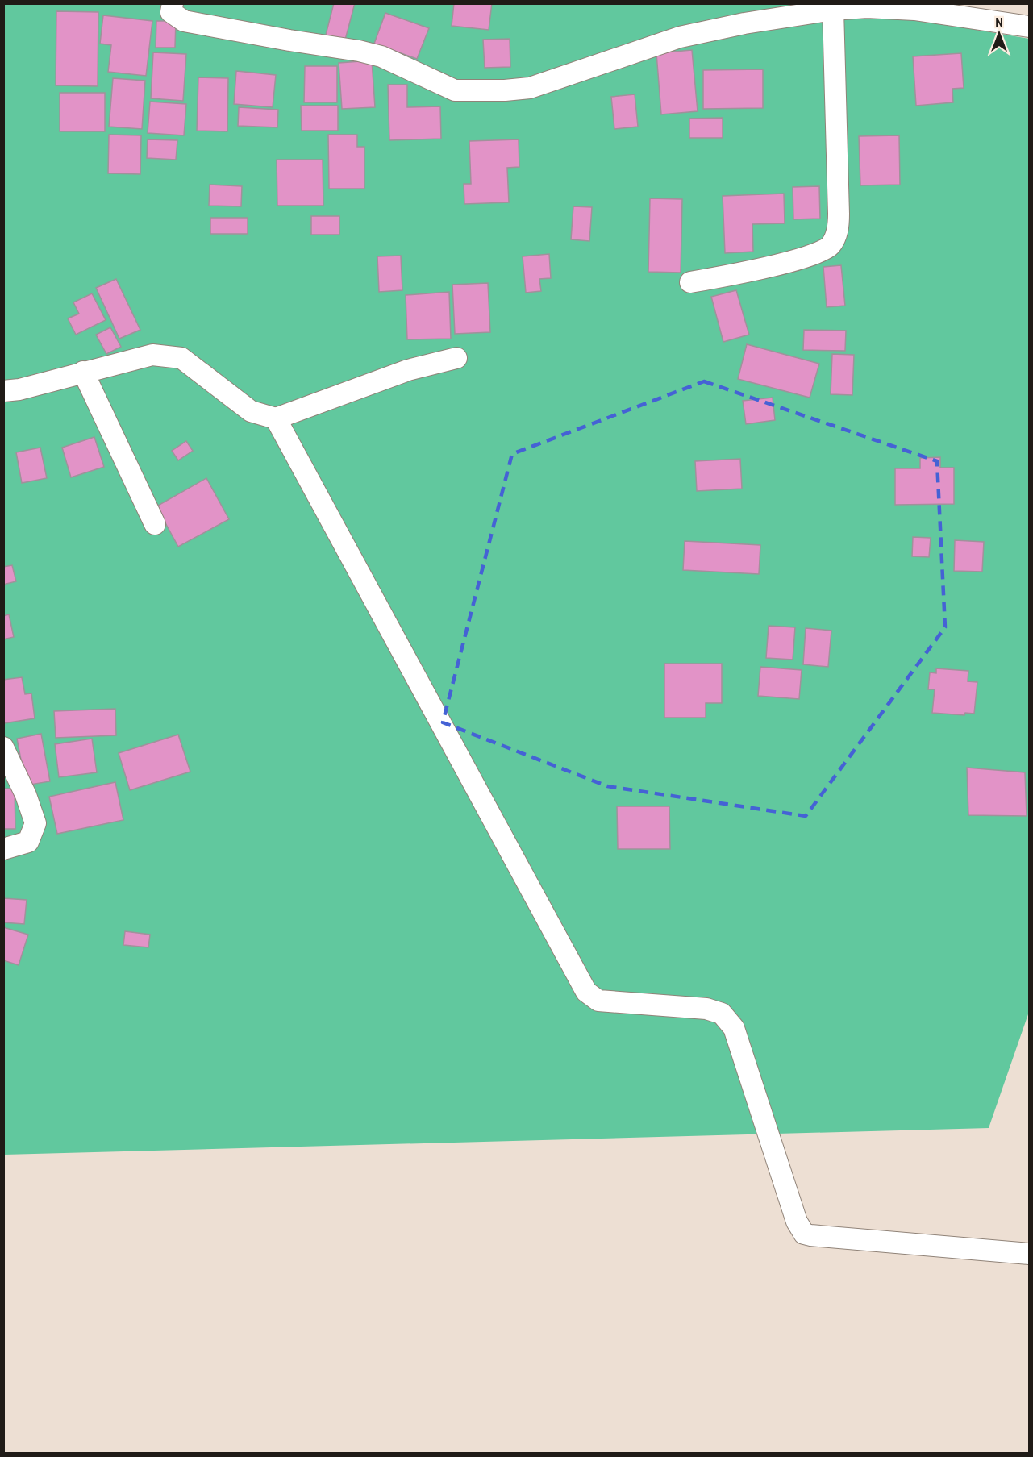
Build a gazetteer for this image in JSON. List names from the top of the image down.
{
  "north": "top"
}
